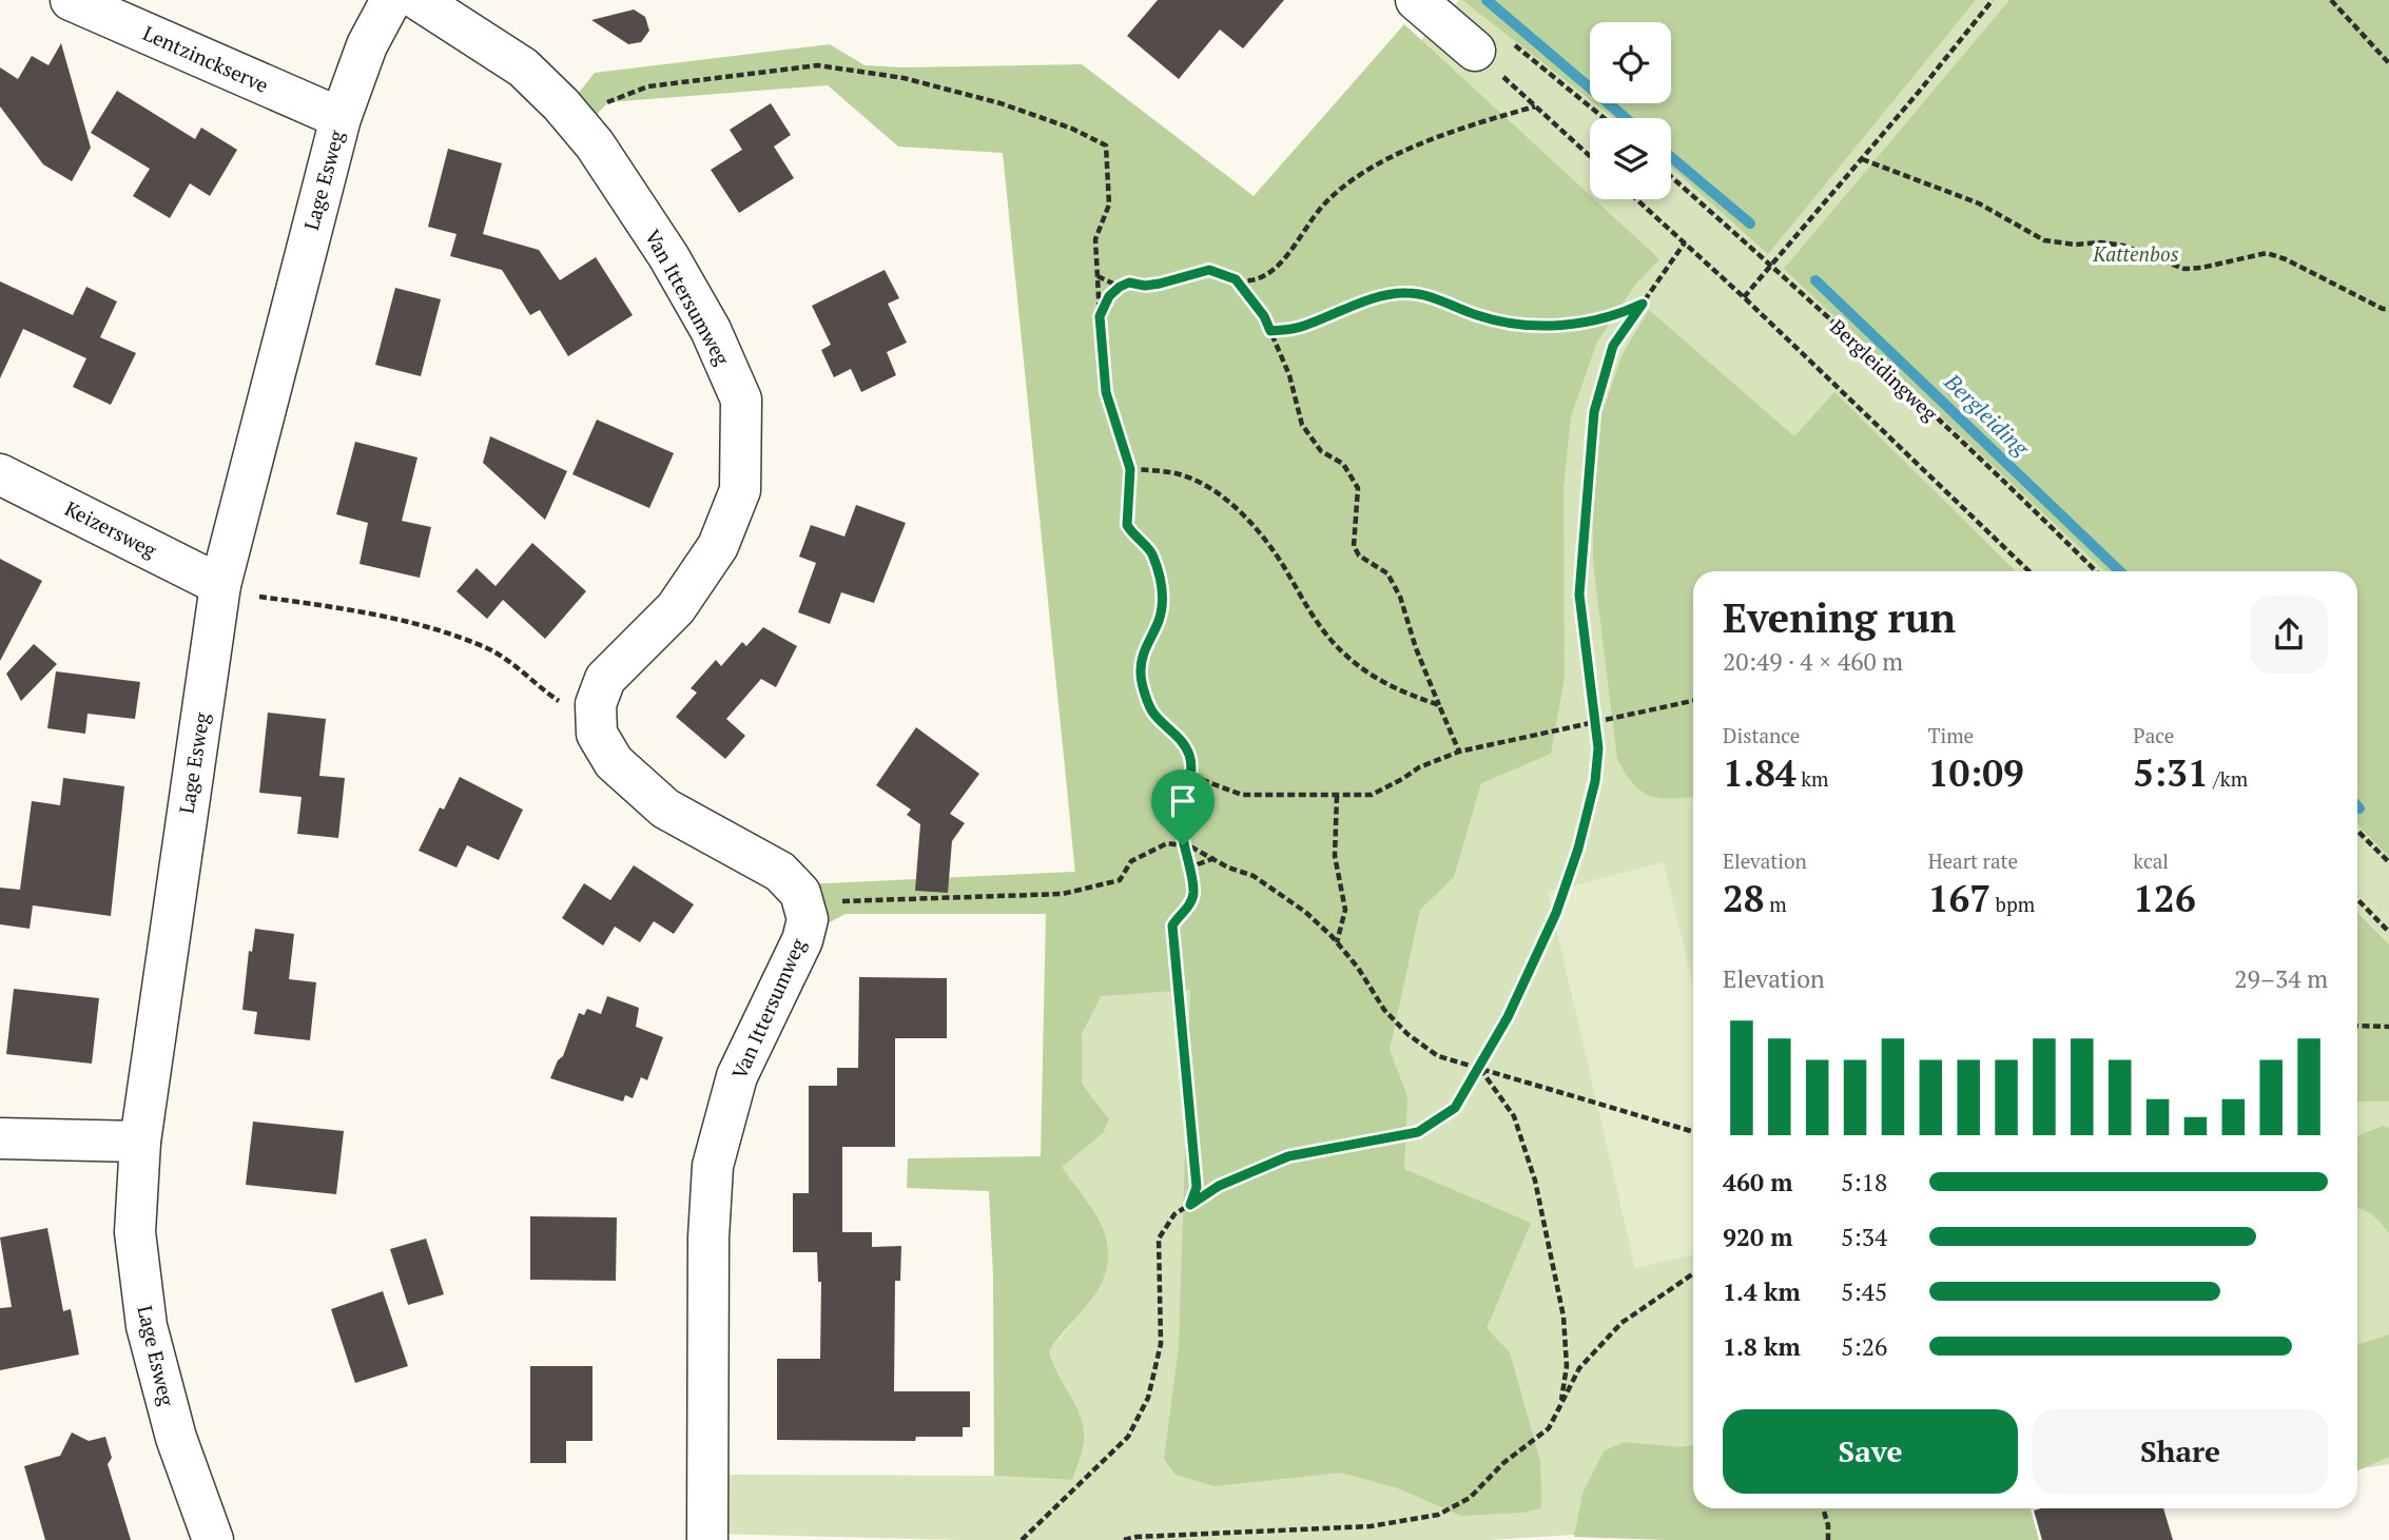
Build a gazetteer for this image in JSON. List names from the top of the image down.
{
  "streets": {
    "street": [
      "Lentzinckserve",
      "Lage Esweg",
      "Van Ittersumweg",
      "Keizersweg"
    ],
    "path": ["Bergleidingweg"]
  },
  "crossings": [
    ["Lentzinckserve", "Lage Esweg"],
    ["Lage Esweg", "Keizersweg"]
  ],
  "water": ["Bergleiding"],
  "parks": ["Kattenbos"],
  "page": {
    "heading": ["Evening run", "20:49 · 4 × 460 m"],
    "stats": [
      ["Distance", "1.84 km"],
      ["Time", "10:09"],
      ["Pace", "5:31 /km"],
      ["Elevation", "28 m"],
      ["Heart rate", "167 bpm"],
      ["kcal", "126"]
    ],
    "chart": ["Elevation", "29–34 m"],
    "list": [
      {
        "name": "460 m",
        "note": "5:18"
      },
      {
        "name": "920 m",
        "note": "5:34"
      },
      {
        "name": "1.4 km",
        "note": "5:45"
      },
      {
        "name": "1.8 km",
        "note": "5:26"
      }
    ],
    "buttons": ["Save", "Share"]
  }
}
